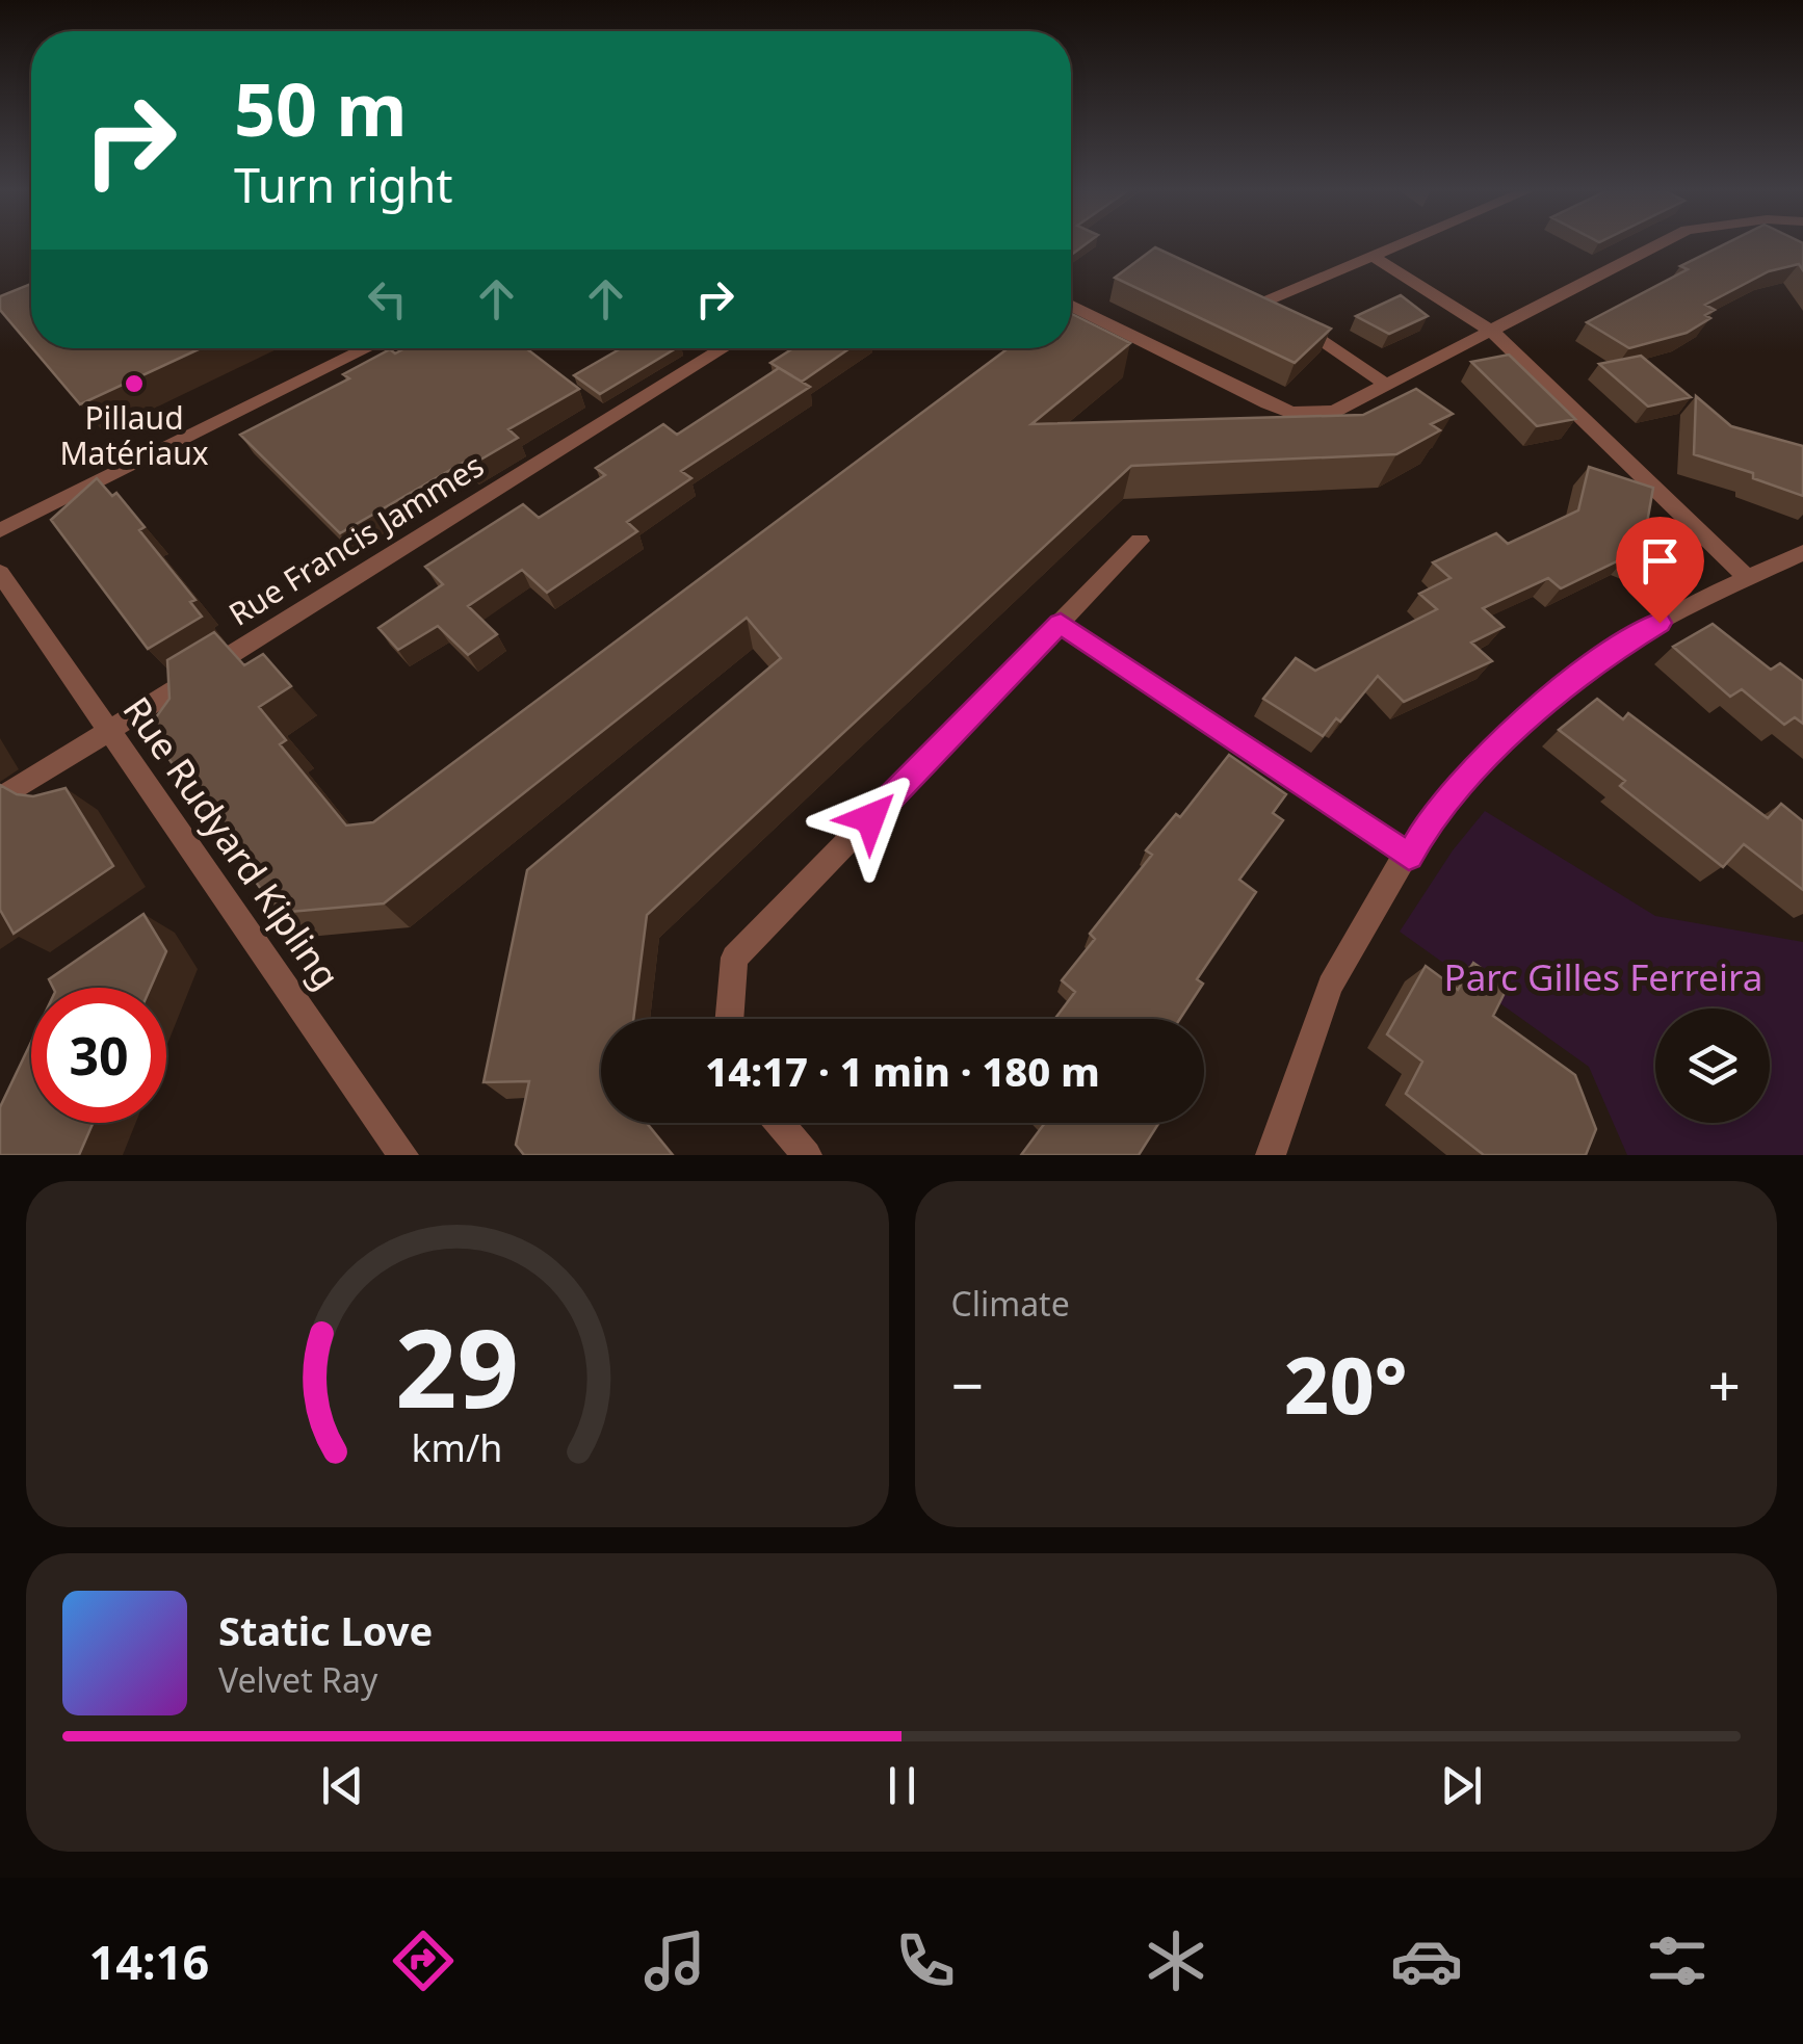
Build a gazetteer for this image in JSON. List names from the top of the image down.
{
  "streets": {
    "street": ["Rue Francis Jammes", "Rue Rudyard Kipling"]
  },
  "crossings": [
    ["Rue Francis Jammes", "Rue Rudyard Kipling"]
  ],
  "parks": ["Parc Gilles Ferreira"],
  "places": ["Pillaud Matériaux"],
  "page": {
    "turn": ["50 m", "Turn right"],
    "limit": "30",
    "trip": "14:17 · 1 min · 180 m",
    "tile": "Climate",
    "heat": ["−", "20°", "+"],
    "song": ["Static Love", "Velvet Ray"],
    "tabs": "14:16",
    "gauge": ["29", "km/h"]
  }
}
